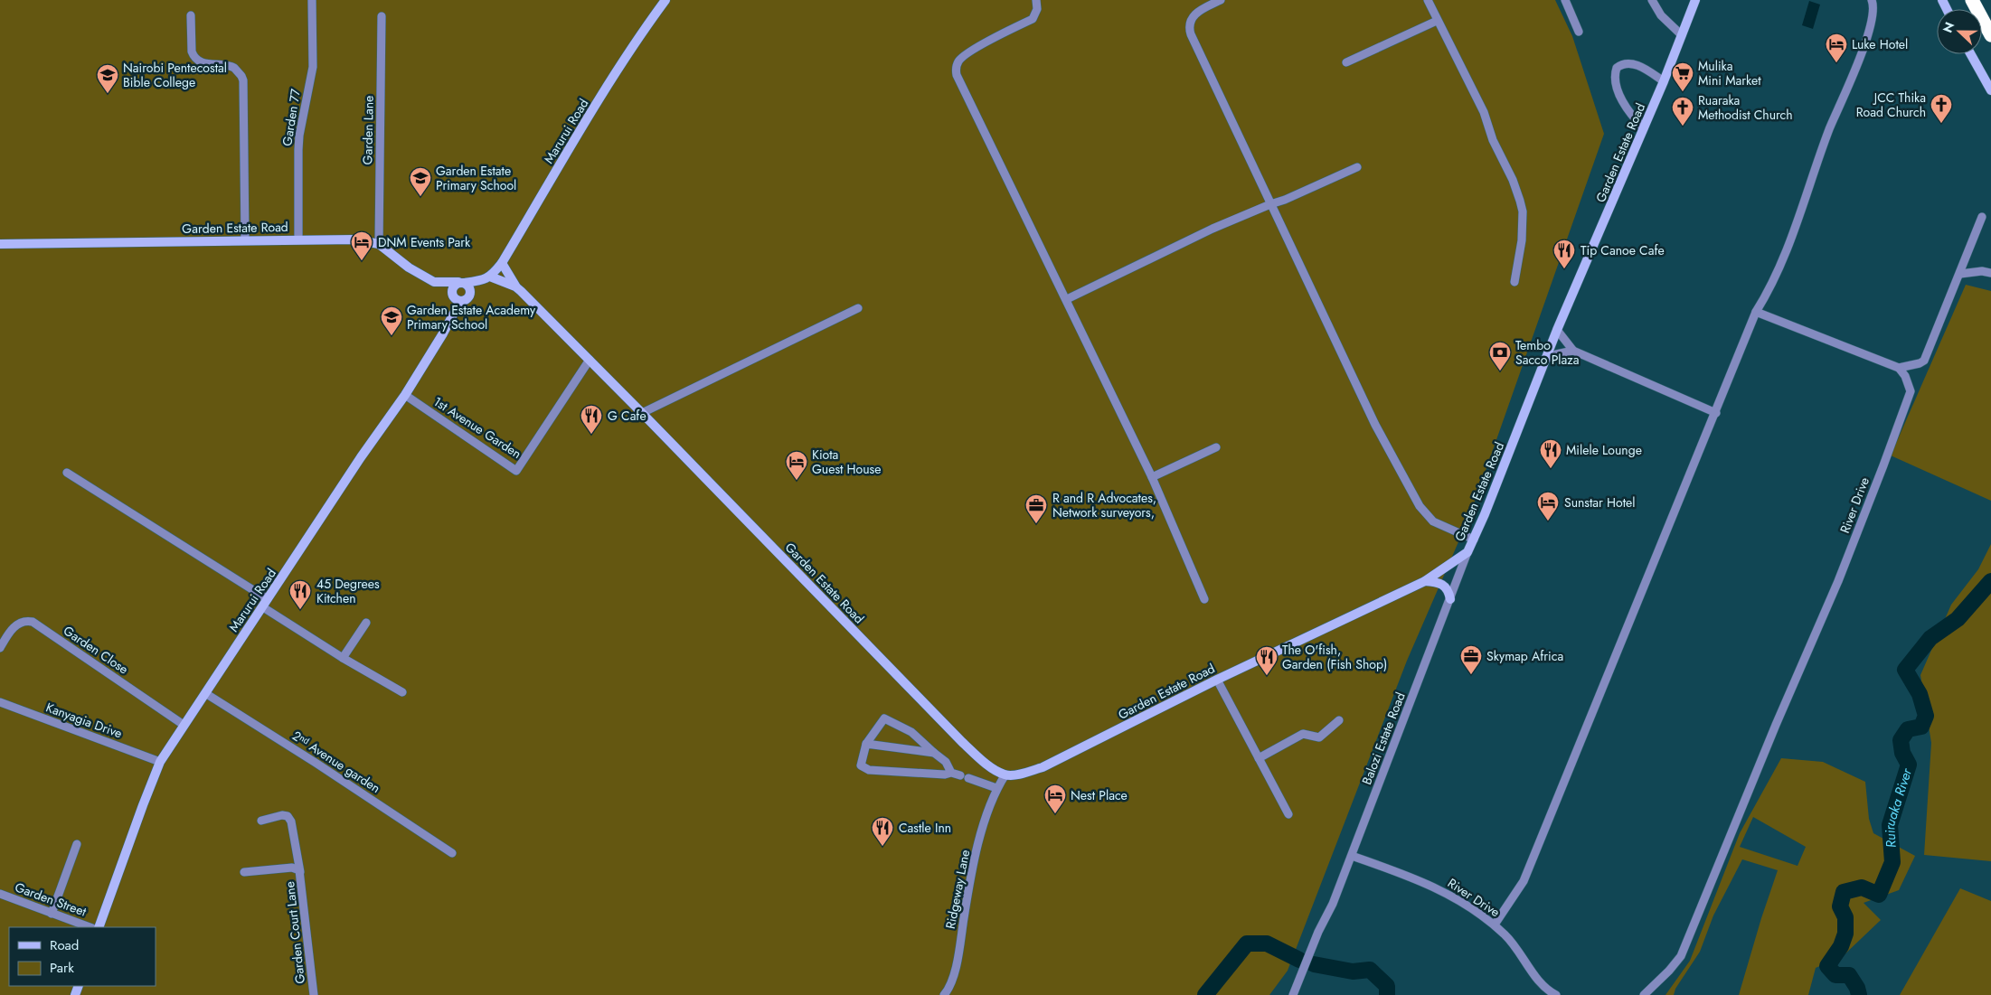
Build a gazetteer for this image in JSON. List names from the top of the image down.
{
  "streets": {
    "street": [
      "Garden 77",
      "Garden Lane",
      "Marurui Road",
      "Garden Estate Road",
      "1st Avenue Garden",
      "River Drive",
      "Garden Close",
      "Kanyagia Drive",
      "Balozi Estate Road",
      "2ⁿᵈ Avenue garden",
      "Ridgeway Lane",
      "Garden Street",
      "Garden Court Lane"
    ]
  },
  "crossings": [
    ["Garden 77", "Garden Estate Road"],
    ["Garden Lane", "Garden Estate Road"],
    ["Marurui Road", "Garden Estate Road"],
    ["Marurui Road", "1st Avenue Garden"],
    ["Marurui Road", "Garden Close"],
    ["Marurui Road", "Kanyagia Drive"],
    ["Marurui Road", "2ⁿᵈ Avenue garden"],
    ["Garden Estate Road", "1st Avenue Garden"],
    ["Garden Estate Road", "Balozi Estate Road"],
    ["Garden Estate Road", "Ridgeway Lane"],
    ["River Drive", "Balozi Estate Road"]
  ],
  "water": ["Ruiruaka River"],
  "places": {
    "hotel": [
      "Luke Hotel",
      "DNM Events Park",
      "Kiota Guest House",
      "Sunstar Hotel",
      "Nest Place"
    ],
    "supermarket": ["Mulika Mini Market"],
    "school or university": ["Nairobi Pentecostal Bible College", "Garden Estate Primary School", "Garden Estate Academy Primary School"],
    "church": ["JCC Thika Road Church", "Ruaraka Methodist Church"],
    "restaurant": [
      "Tip Canoe Cafe",
      "G Cafe",
      "Milele Lounge",
      "45 Degrees Kitchen",
      "The O'fish, Garden (Fish Shop)",
      "Castle Inn"
    ],
    "bank": ["Tembo Sacco Plaza"],
    "office": ["R and R Advocates, Network surveyors,", "Skymap Africa"]
  },
  "legend": ["Road", "Park"],
  "north": "left"
}
